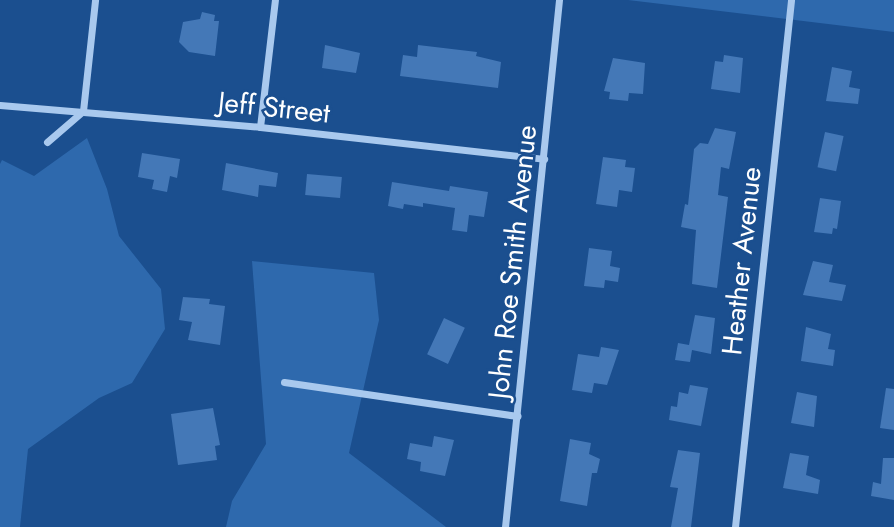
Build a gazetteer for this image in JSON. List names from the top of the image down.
{
  "streets": {
    "street": ["Jeff Street", "Heather Avenue", "John Roe Smith Avenue"]
  },
  "crossings": [
    ["Jeff Street", "John Roe Smith Avenue"]
  ]
}
